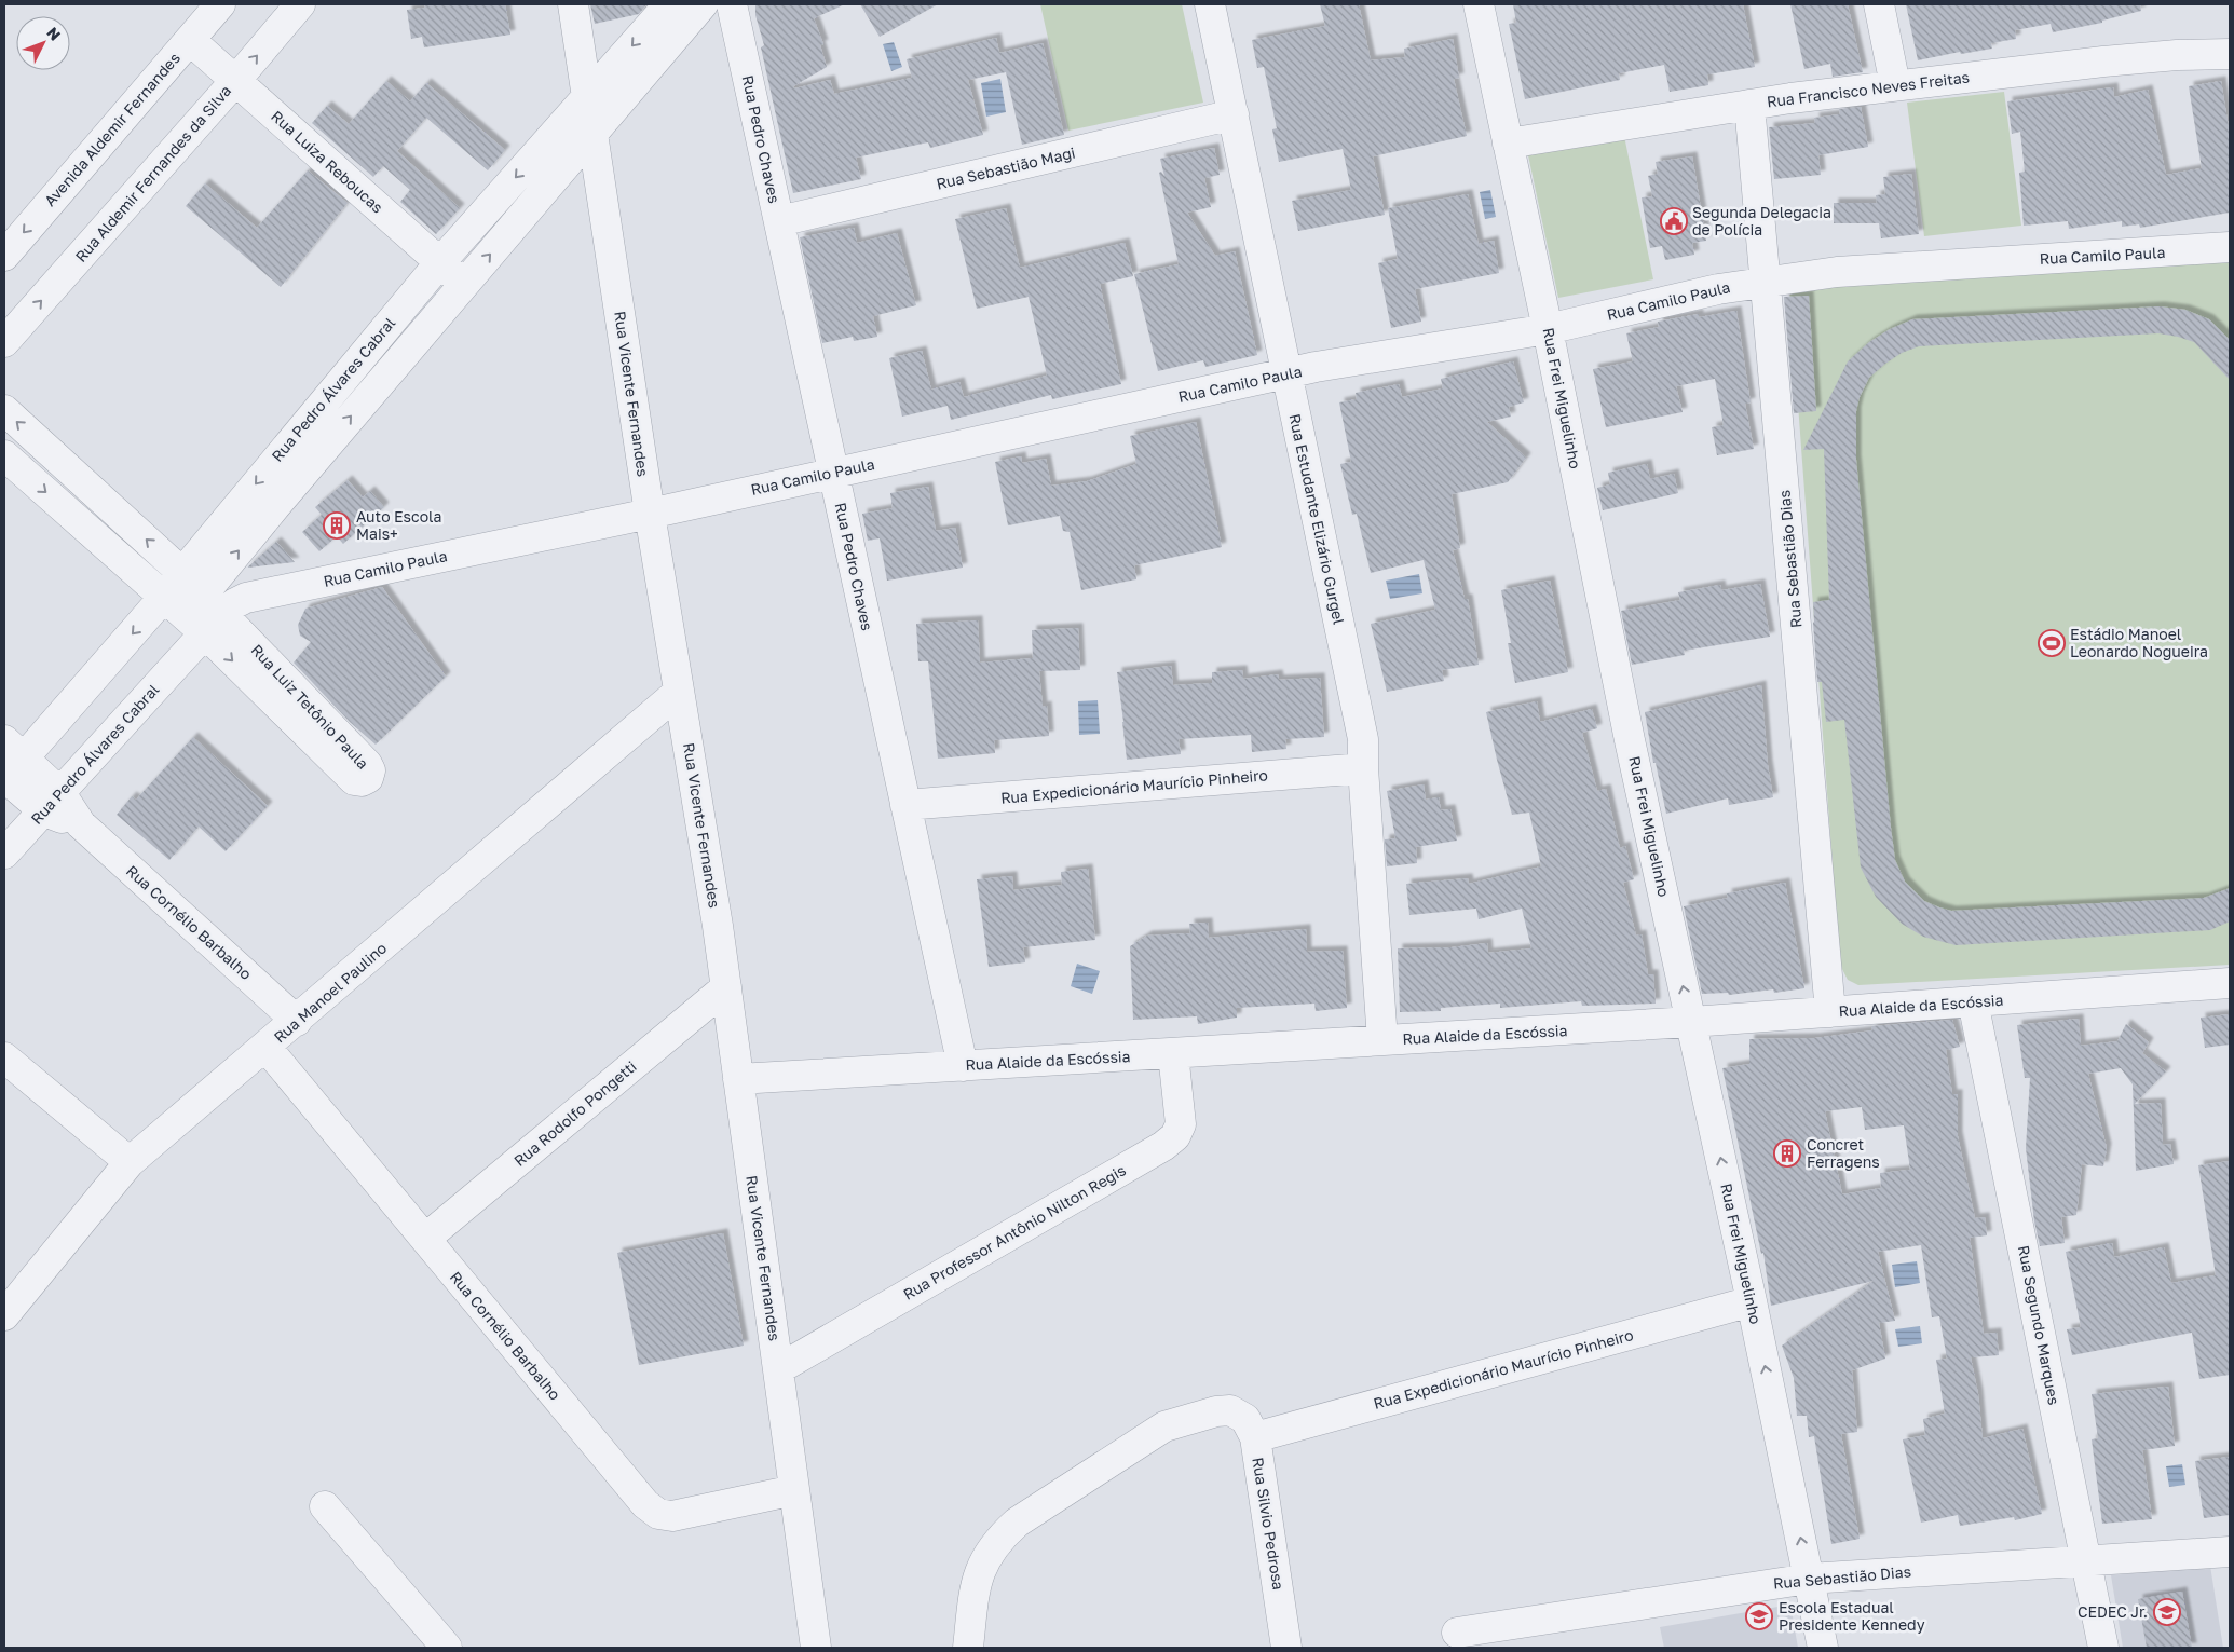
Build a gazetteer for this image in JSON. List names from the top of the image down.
{
  "streets": {
    "street": [
      "Rua Francisco Neves Freitas",
      "Avenida Aldemir Fernandes",
      "Rua Pedro Chaves",
      "Rua Luiza Reboucas",
      "Rua Sebastião Magi",
      "Rua Aldemir Fernandes da Silva",
      "Rua Camilo Paula",
      "Rua Pedro Álvares Cabral",
      "Rua Vicente Fernandes",
      "Rua Frei Miguelinho",
      "Rua Estudante Elizário Gurgel",
      "Rua Sebastião Dias",
      "Rua Luiz Tetônio Paula",
      "Rua Expedicionário Maurício Pinheiro",
      "Rua Cornélio Barbalho",
      "Rua Manoel Paulino",
      "Rua Alaide da Escóssia",
      "Rua Rodolfo Pongetti",
      "Rua Professor Antônio Nilton Regis",
      "Rua Segundo Marques",
      "Rua Silvio Pedrosa"
    ]
  },
  "crossings": [
    ["Rua Francisco Neves Freitas", "Rua Frei Miguelinho"],
    ["Rua Francisco Neves Freitas", "Rua Sebastião Dias"],
    ["Avenida Aldemir Fernandes", "Rua Luiza Reboucas"],
    ["Rua Pedro Chaves", "Rua Sebastião Magi"],
    ["Rua Pedro Chaves", "Rua Camilo Paula"],
    ["Rua Pedro Chaves", "Rua Expedicionário Maurício Pinheiro"],
    ["Rua Pedro Chaves", "Rua Alaide da Escóssia"],
    ["Rua Luiza Reboucas", "Rua Aldemir Fernandes da Silva"],
    ["Rua Luiza Reboucas", "Rua Pedro Álvares Cabral"],
    ["Rua Sebastião Magi", "Rua Estudante Elizário Gurgel"],
    ["Rua Camilo Paula", "Rua Pedro Álvares Cabral"],
    ["Rua Camilo Paula", "Rua Vicente Fernandes"],
    ["Rua Camilo Paula", "Rua Frei Miguelinho"],
    ["Rua Camilo Paula", "Rua Estudante Elizário Gurgel"],
    ["Rua Camilo Paula", "Rua Sebastião Dias"],
    ["Rua Pedro Álvares Cabral", "Rua Vicente Fernandes"],
    ["Rua Pedro Álvares Cabral", "Rua Luiz Tetônio Paula"],
    ["Rua Pedro Álvares Cabral", "Rua Cornélio Barbalho"],
    ["Rua Vicente Fernandes", "Rua Cornélio Barbalho"],
    ["Rua Vicente Fernandes", "Rua Manoel Paulino"],
    ["Rua Vicente Fernandes", "Rua Alaide da Escóssia"],
    ["Rua Vicente Fernandes", "Rua Rodolfo Pongetti"],
    ["Rua Vicente Fernandes", "Rua Professor Antônio Nilton Regis"],
    ["Rua Frei Miguelinho", "Rua Sebastião Dias"],
    ["Rua Frei Miguelinho", "Rua Expedicionário Maurício Pinheiro"],
    ["Rua Frei Miguelinho", "Rua Alaide da Escóssia"],
    ["Rua Estudante Elizário Gurgel", "Rua Expedicionário Maurício Pinheiro"],
    ["Rua Estudante Elizário Gurgel", "Rua Alaide da Escóssia"],
    ["Rua Sebastião Dias", "Rua Alaide da Escóssia"],
    ["Rua Sebastião Dias", "Rua Segundo Marques"],
    ["Rua Expedicionário Maurício Pinheiro", "Rua Silvio Pedrosa"],
    ["Rua Cornélio Barbalho", "Rua Manoel Paulino"],
    ["Rua Cornélio Barbalho", "Rua Rodolfo Pongetti"],
    ["Rua Alaide da Escóssia", "Rua Professor Antônio Nilton Regis"],
    ["Rua Alaide da Escóssia", "Rua Segundo Marques"]
  ],
  "one_way": ["Avenida Aldemir Fernandes", "Rua Aldemir Fernandes da Silva", "Rua Frei Miguelinho"],
  "places": {
    "public building": ["Segunda Delegacia de Polícia"],
    "building": ["Auto Escola Mais+", "Concret Ferragens"],
    "sports": ["Estádio Manoel Leonardo Nogueira"],
    "school or university": ["CEDEC Jr.", "Escola Estadual Presidente Kennedy"]
  },
  "north": "top right"
}
